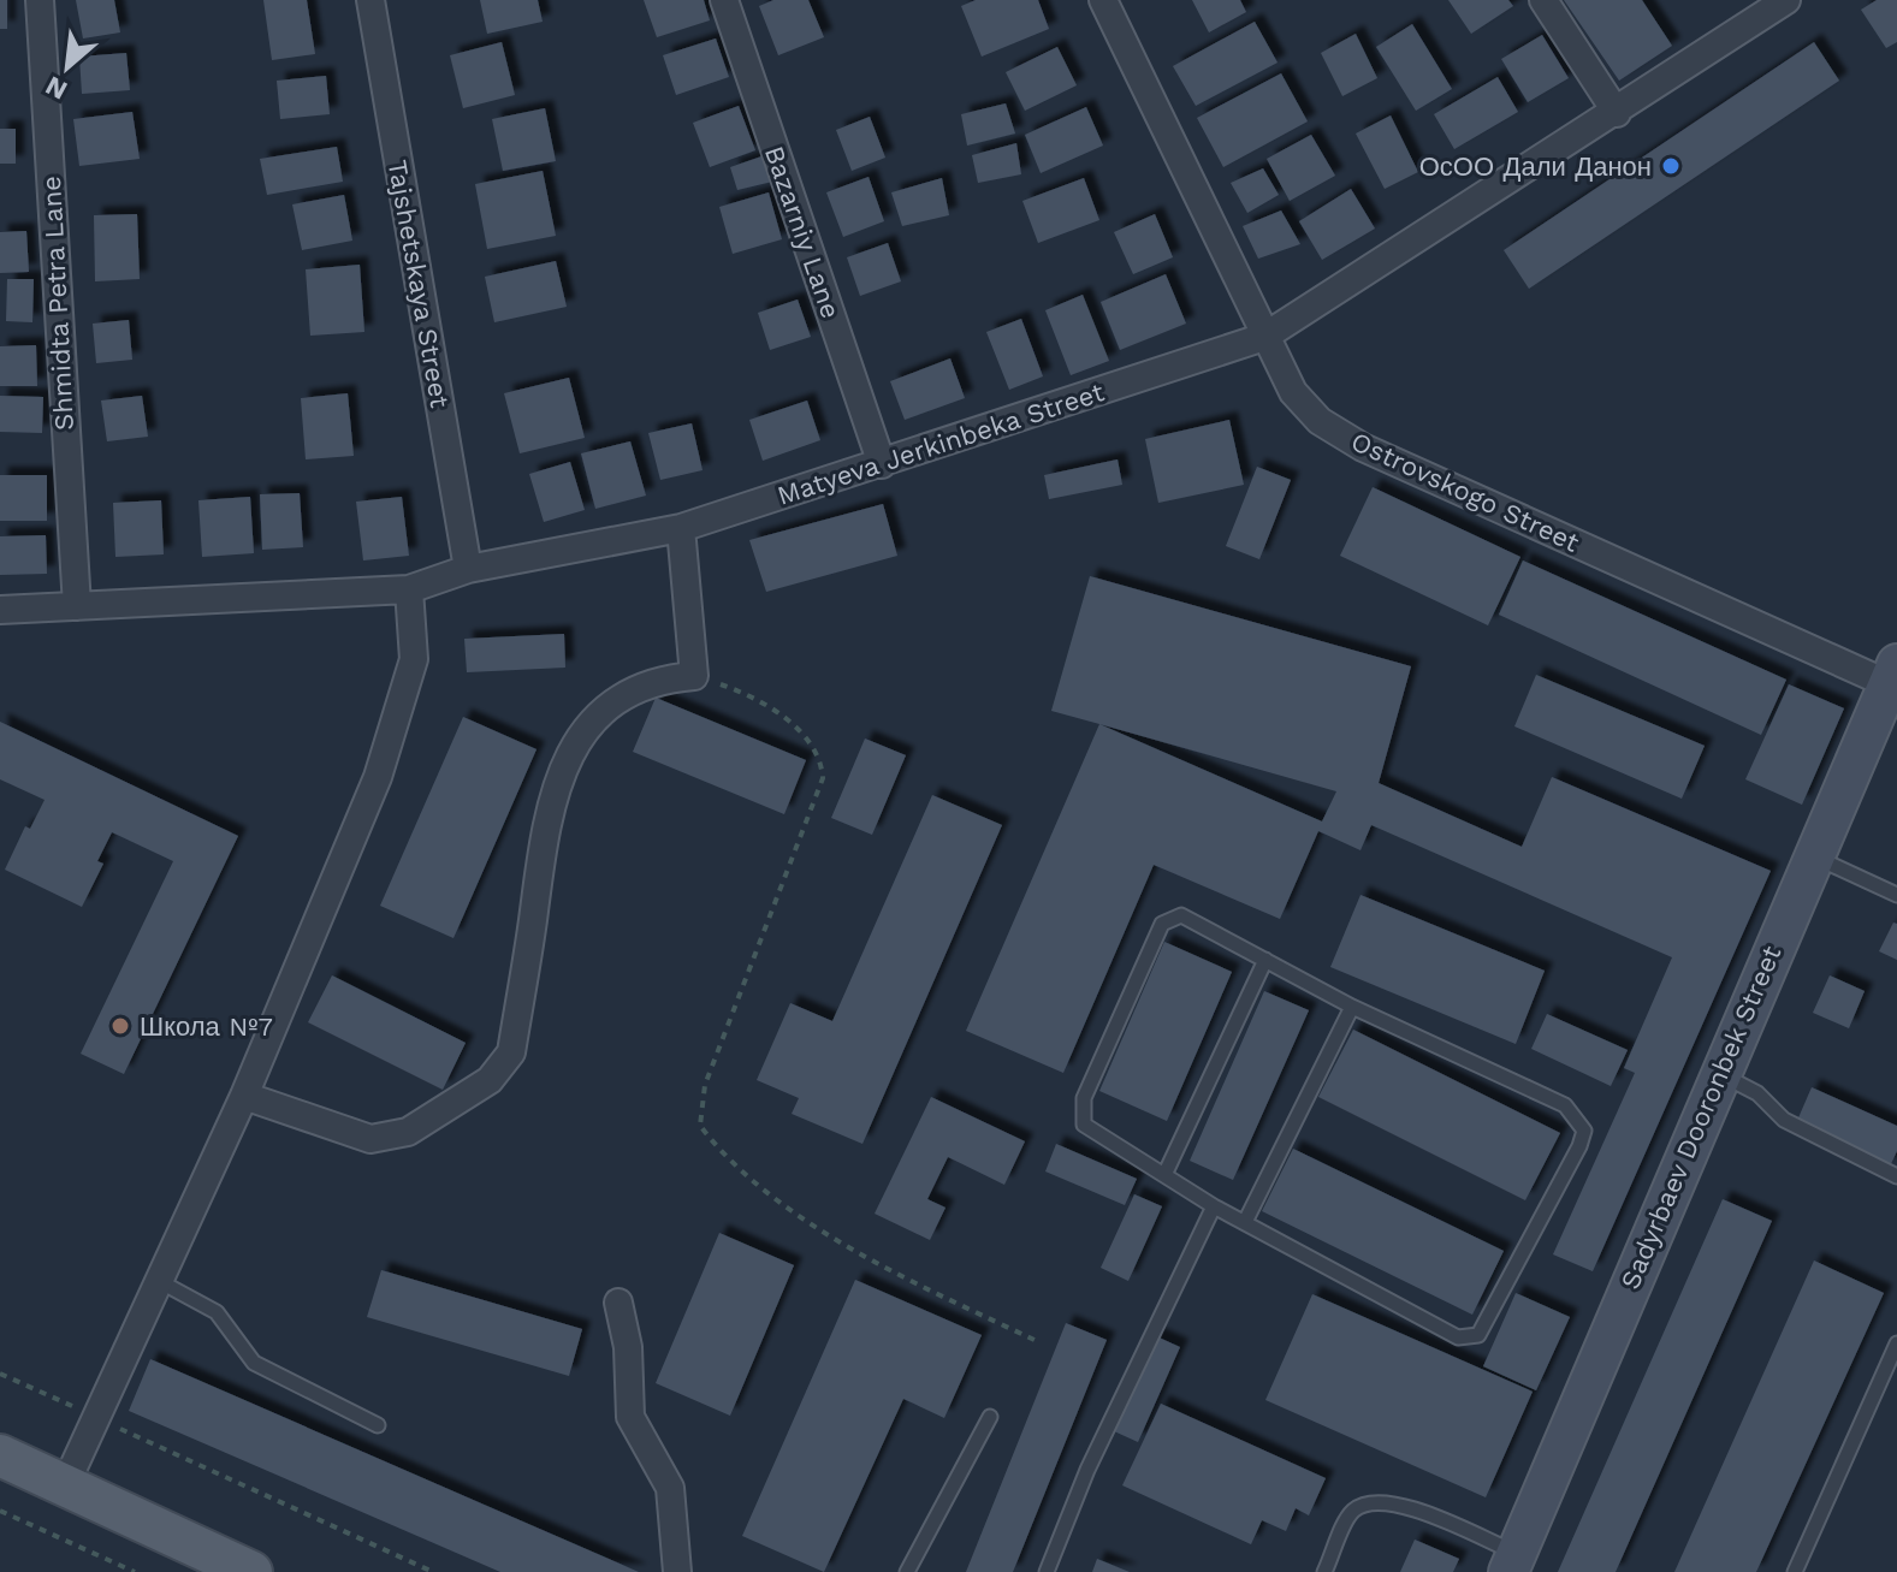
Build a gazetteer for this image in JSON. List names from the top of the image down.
{
  "streets": {
    "main road": ["Sadyrbaev Dooronbek Street"],
    "street": [
      "Bazarniy Lane",
      "Tajshetskaya Street",
      "Shmidta Petra Lane",
      "Matyeva Jerkinbeka Street",
      "Ostrovskogo Street"
    ]
  },
  "crossings": [
    ["Bazarniy Lane", "Matyeva Jerkinbeka Street"],
    ["Tajshetskaya Street", "Matyeva Jerkinbeka Street"],
    ["Shmidta Petra Lane", "Matyeva Jerkinbeka Street"],
    ["Matyeva Jerkinbeka Street", "Ostrovskogo Street"],
    ["Ostrovskogo Street", "Sadyrbaev Dooronbek Street"]
  ],
  "places": ["ОсОО Дали Данон", "Школа №7"],
  "north": "bottom left"
}
